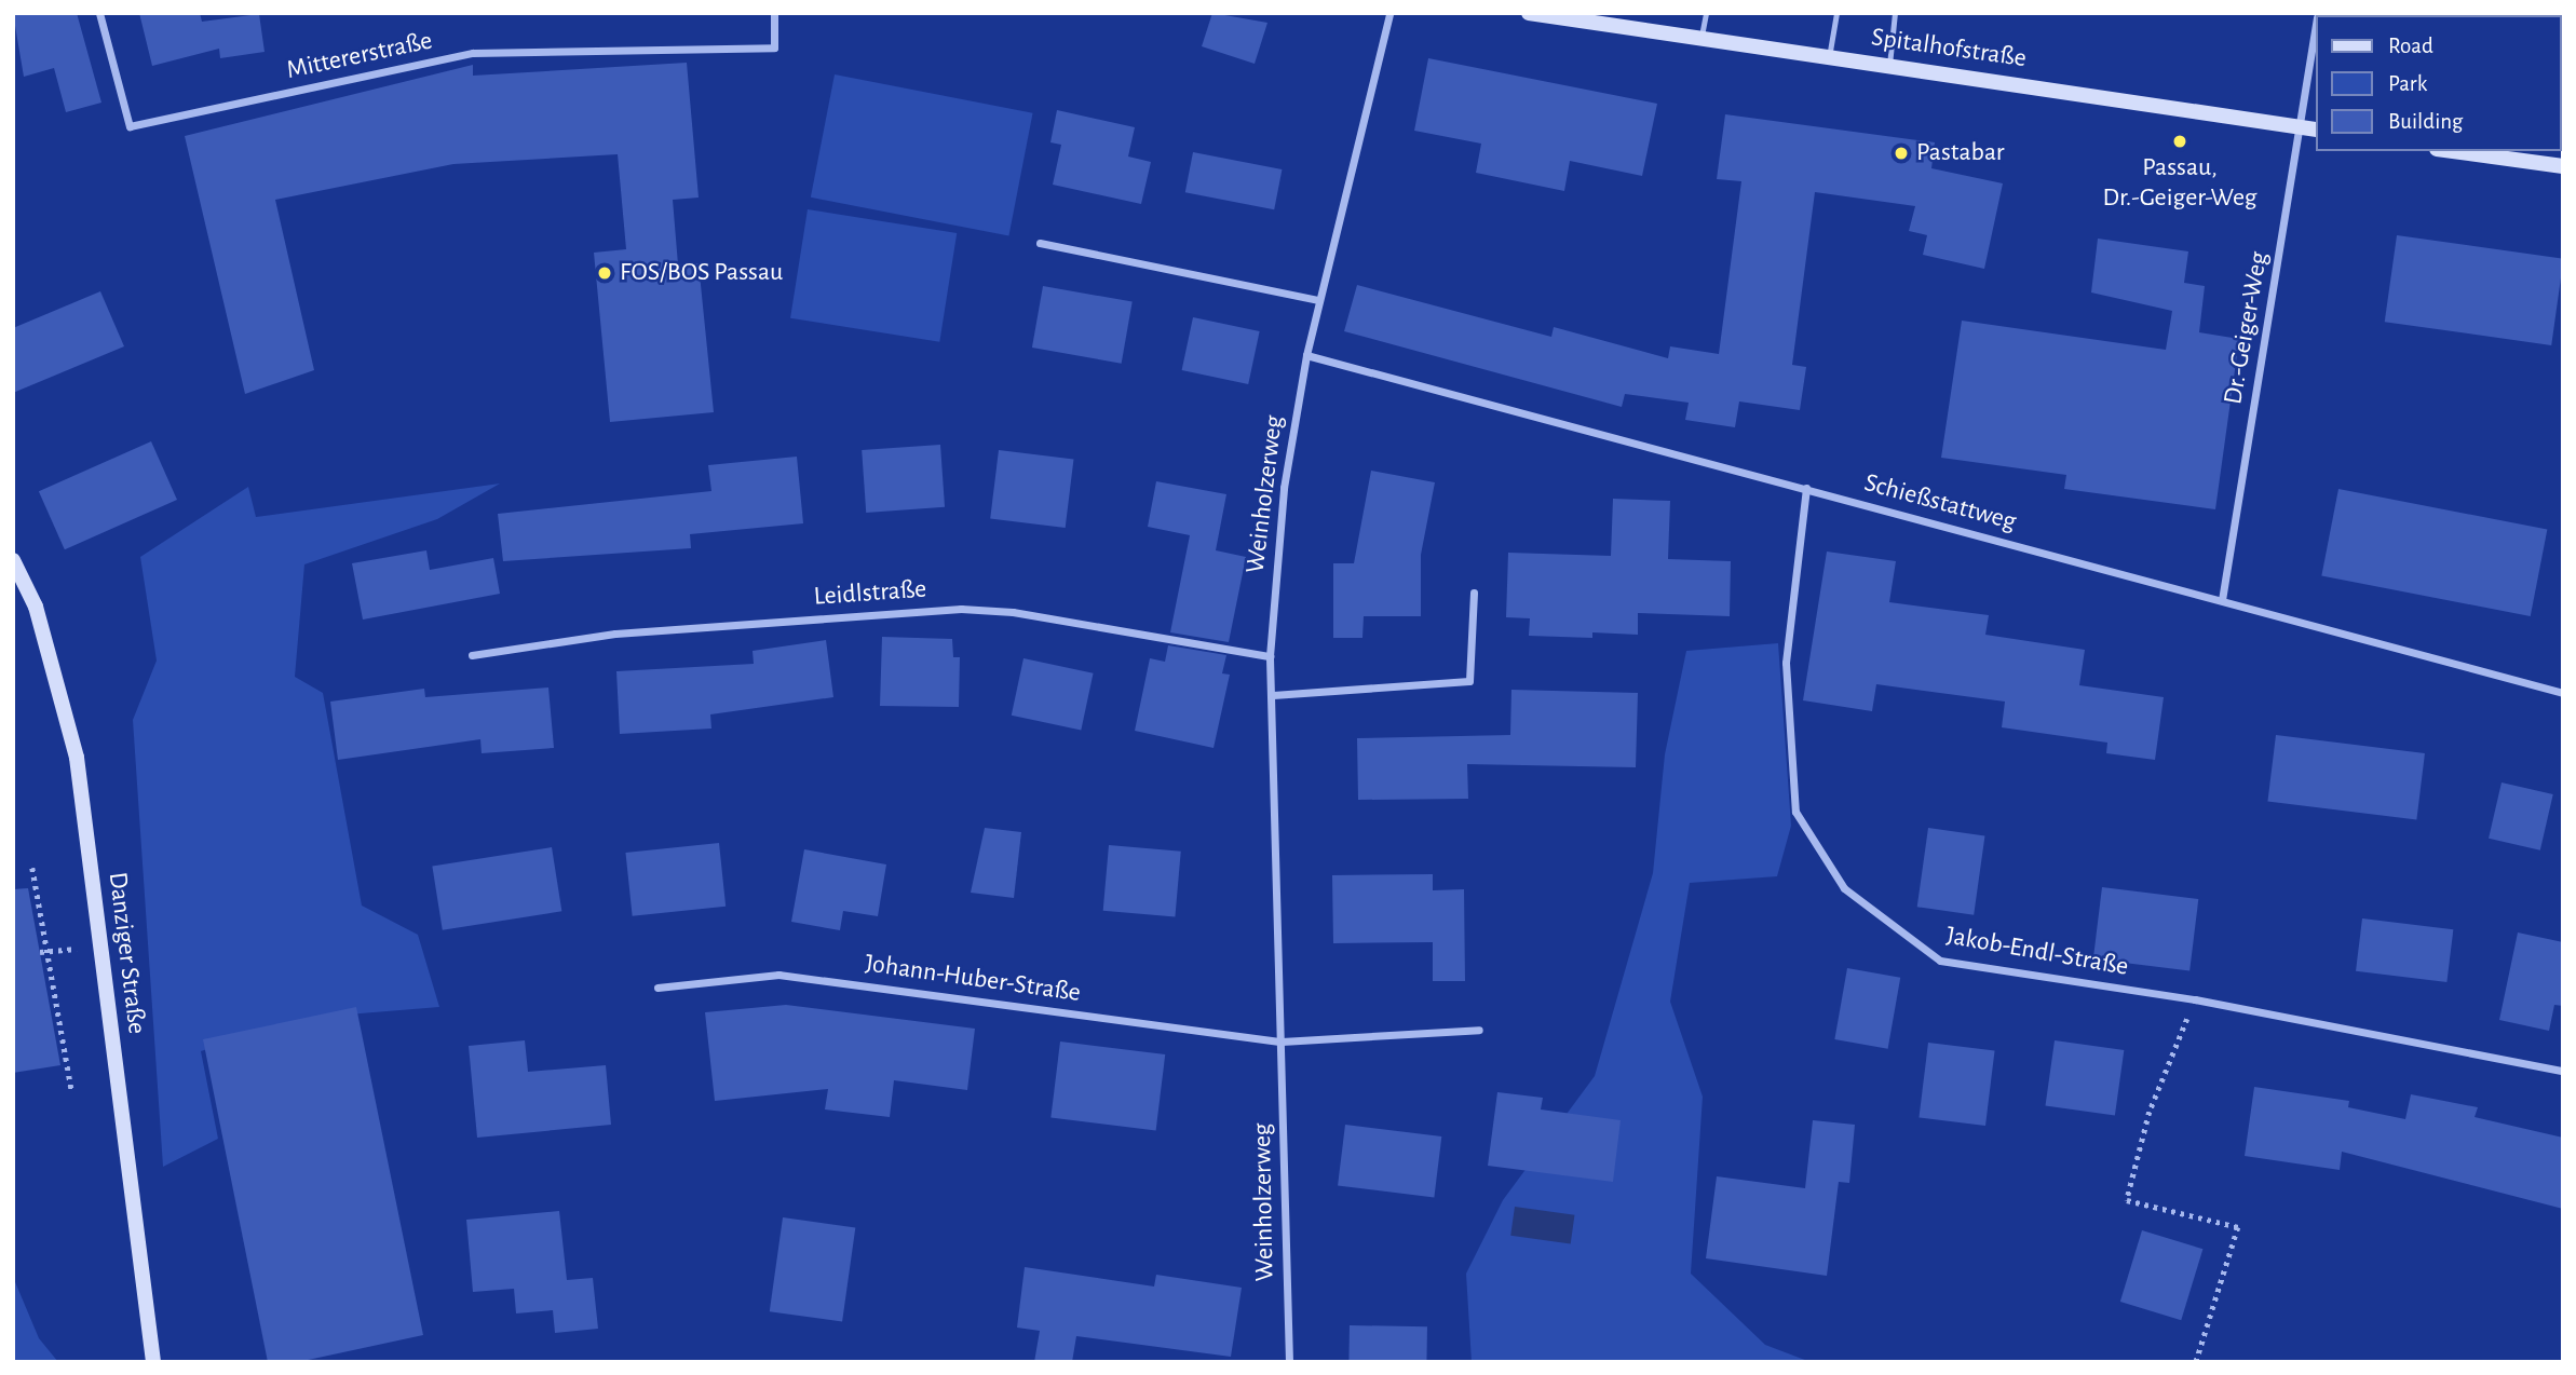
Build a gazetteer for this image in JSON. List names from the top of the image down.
{
  "streets": {
    "street": [
      "Spitalhofstraße",
      "Mittererstraße",
      "Dr.-Geiger-Weg",
      "Weinholzerweg",
      "Schießstattweg",
      "Leidlstraße",
      "Jakob-Endl-Straße",
      "Danziger Straße",
      "Johann-Huber-Straße"
    ]
  },
  "crossings": [
    ["Spitalhofstraße", "Dr.-Geiger-Weg"],
    ["Dr.-Geiger-Weg", "Schießstattweg"],
    ["Weinholzerweg", "Schießstattweg"],
    ["Weinholzerweg", "Leidlstraße"],
    ["Weinholzerweg", "Johann-Huber-Straße"],
    ["Schießstattweg", "Jakob-Endl-Straße"]
  ],
  "places": ["Passau, Dr.-Geiger-Weg", "Pastabar", "FOS/BOS Passau"],
  "legend": ["Road", "Park", "Building"]
}
